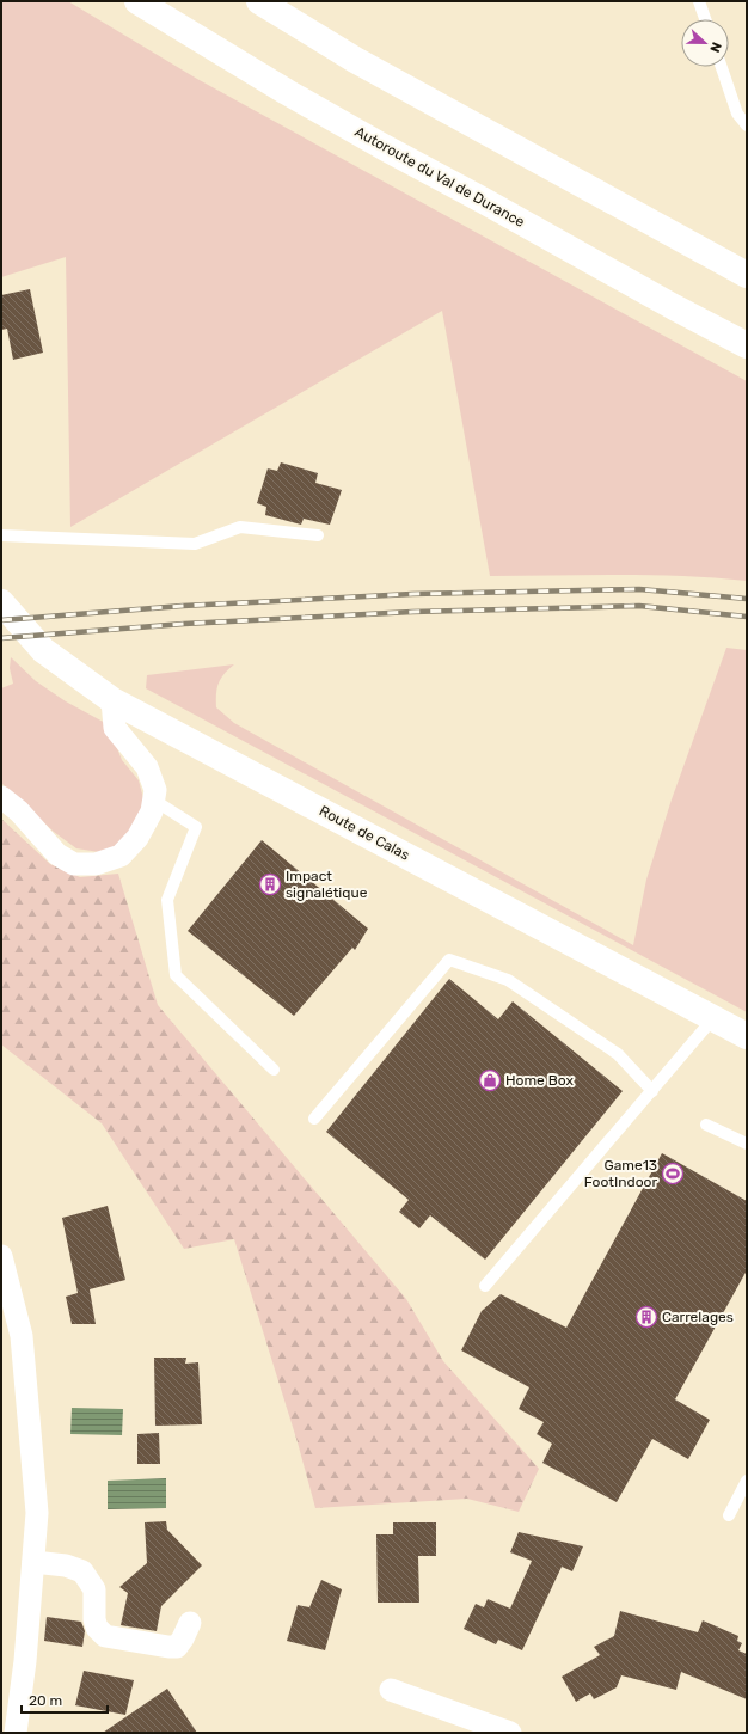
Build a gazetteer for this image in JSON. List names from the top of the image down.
{
  "streets": {
    "main road": ["Autoroute du Val de Durance", "Route de Calas"]
  },
  "places": {
    "building": ["Impact signalétique", "Carrelages"],
    "shop": ["Home Box"],
    "sports": ["Game13 FootIndoor"]
  },
  "scale_bar": "20 m",
  "north": "right"
}
